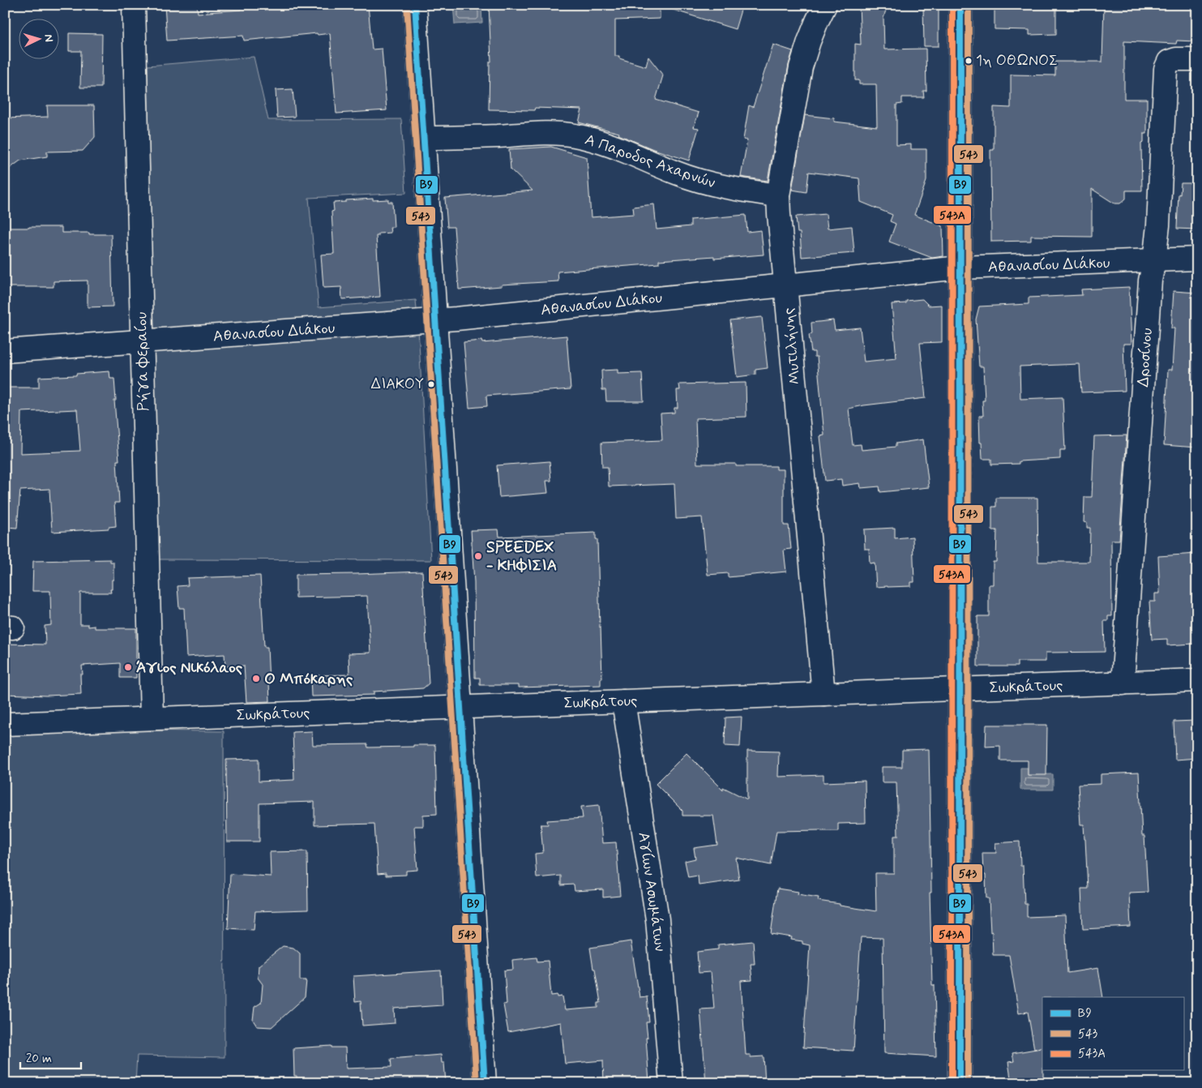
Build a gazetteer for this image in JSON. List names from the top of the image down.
{
  "streets": {
    "street": [
      "Α Παροδος Αχαρνών",
      "Αθανασίου Διάκου",
      "Μυτιλήνης",
      "Δροσίνου",
      "Ρήγα Φεραίου",
      "Σωκράτους",
      "Αγίων Ασωμάτων"
    ]
  },
  "crossings": [
    ["Α Παροδος Αχαρνών", "Μυτιλήνης"],
    ["Αθανασίου Διάκου", "Μυτιλήνης"],
    ["Αθανασίου Διάκου", "Δροσίνου"],
    ["Αθανασίου Διάκου", "Ρήγα Φεραίου"],
    ["Μυτιλήνης", "Σωκράτους"],
    ["Δροσίνου", "Σωκράτους"],
    ["Ρήγα Φεραίου", "Σωκράτους"],
    ["Σωκράτους", "Αγίων Ασωμάτων"]
  ],
  "places": [
    "1η ΟΘΩΝΟΣ",
    "ΔΙΑΚΟΥ",
    "SPEEDEX - ΚΗΦΙΣΙΑ",
    "Άγιος Νικόλαος",
    "Ο Μπόκαρης"
  ],
  "lines": ["transit line Β9", "transit line 543", "transit line 543A"],
  "legend": ["Β9", "543", "543A"],
  "scale_bar": "20 m",
  "north": "right"
}
